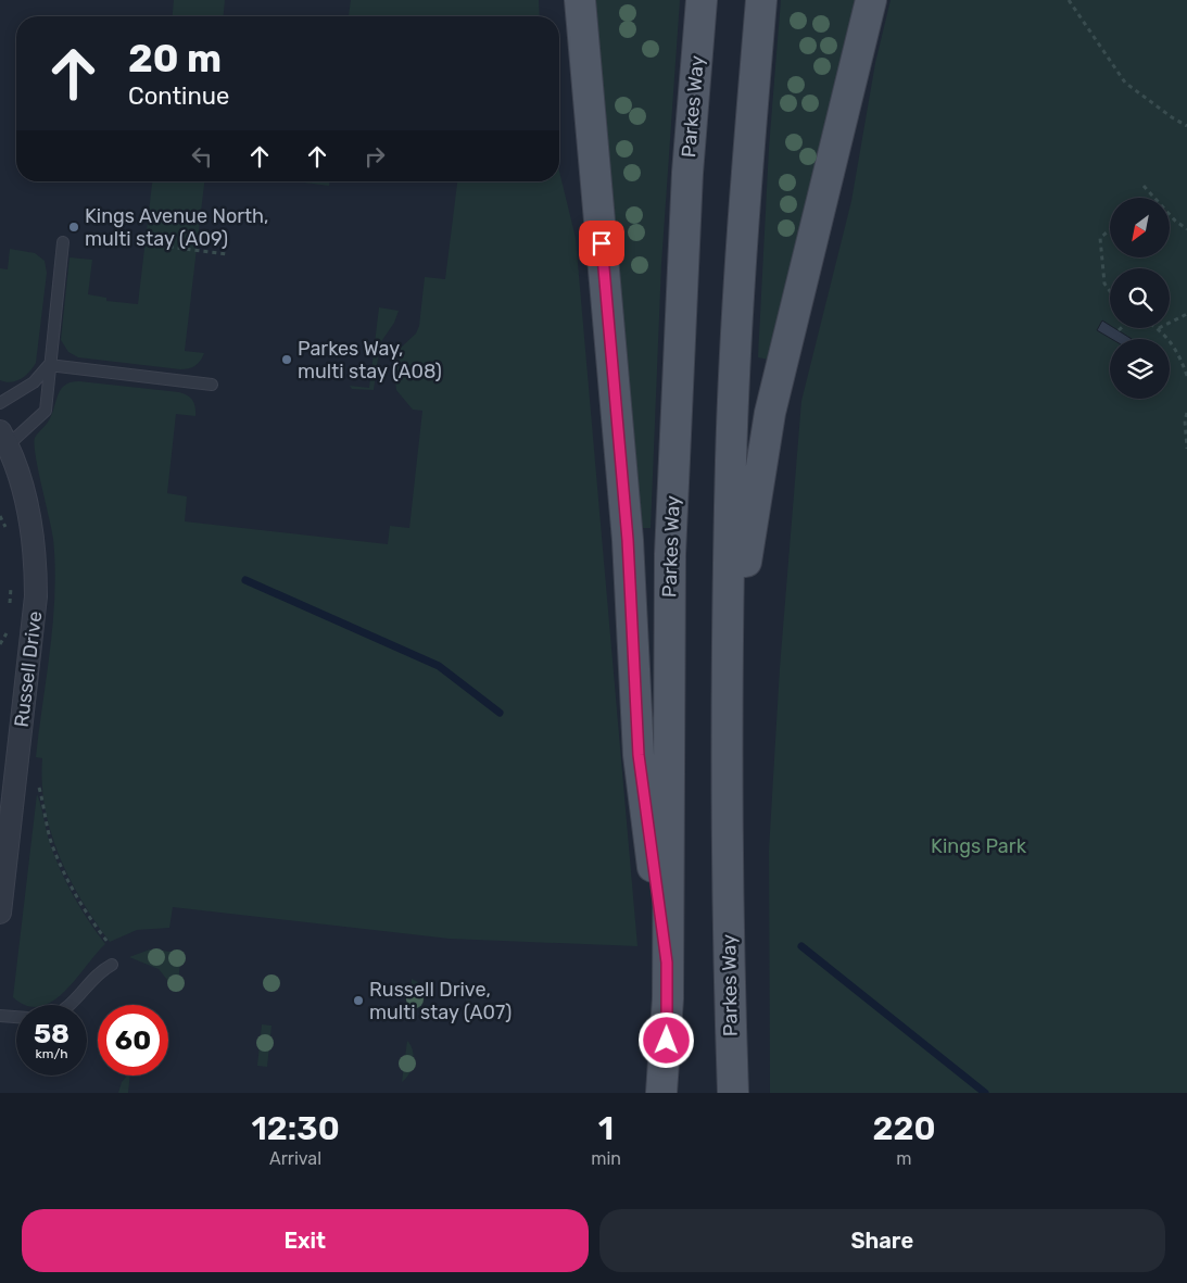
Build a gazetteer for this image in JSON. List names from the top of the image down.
{
  "streets": {
    "main road": ["Parkes Way"],
    "street": ["Russell Drive"]
  },
  "parks": ["Kings Park"],
  "places": ["Kings Avenue North, multi stay (A09)", "Parkes Way, multi stay (A08)", "Russell Drive, multi stay (A07)"],
  "north": "bottom left",
  "page": {
    "turn": ["20 m", "Continue"],
    "speed": "58 km/h",
    "limit": "60",
    "eta": [
      "12:30",
      "Arrival",
      "1",
      "min",
      "220",
      "m"
    ],
    "buttons": ["Exit", "Share"]
  }
}
